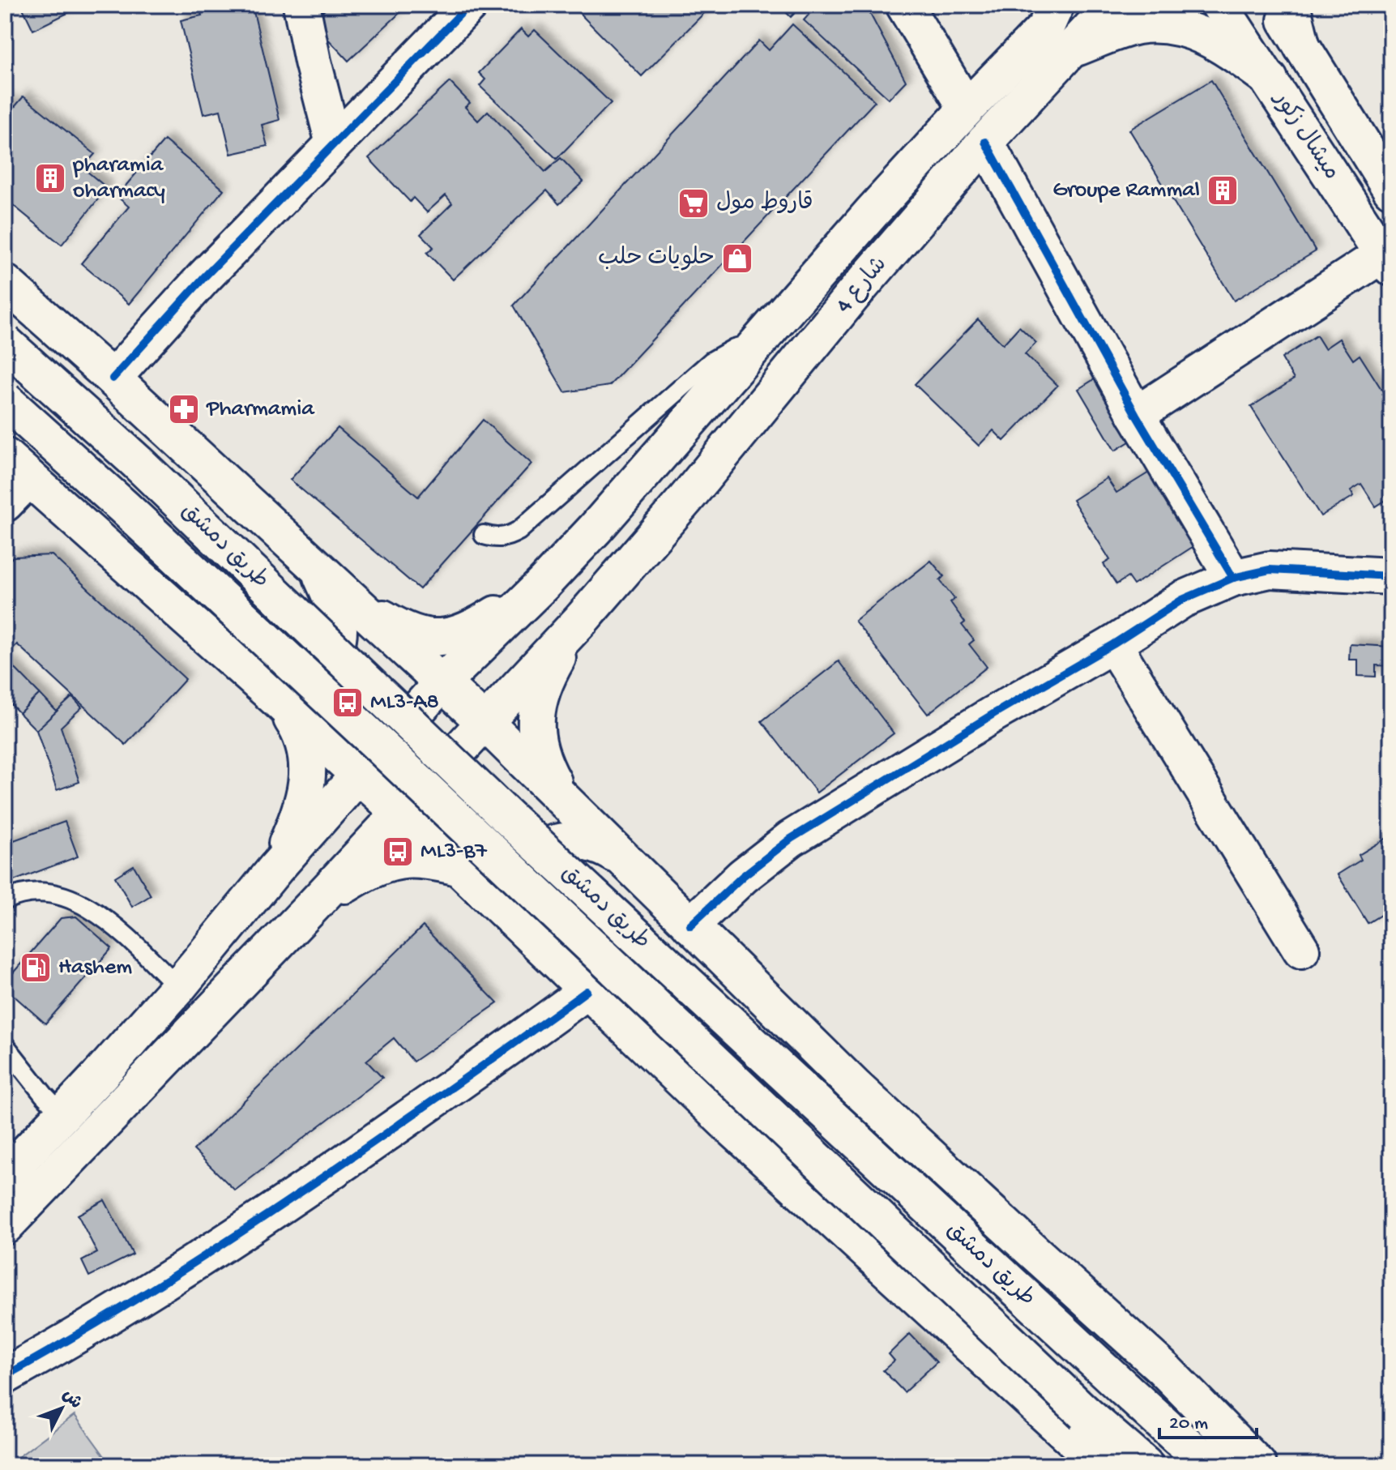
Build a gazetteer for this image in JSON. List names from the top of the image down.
{
  "streets": {
    "main road": ["ميشال زكور", "شارع 4", "طريق دمشق"]
  },
  "places": {
    "building": ["pharamia oharmacy", "Groupe Rammal"],
    "supermarket": ["قاروط مول"],
    "shop": ["حلويات حلب"],
    "pharmacy": ["Pharmamia"],
    "bus stop": ["ML3-A8", "ML3-B7"],
    "fuel station": ["Hashem"]
  },
  "scale_bar": "20 m",
  "north": "top right"
}
